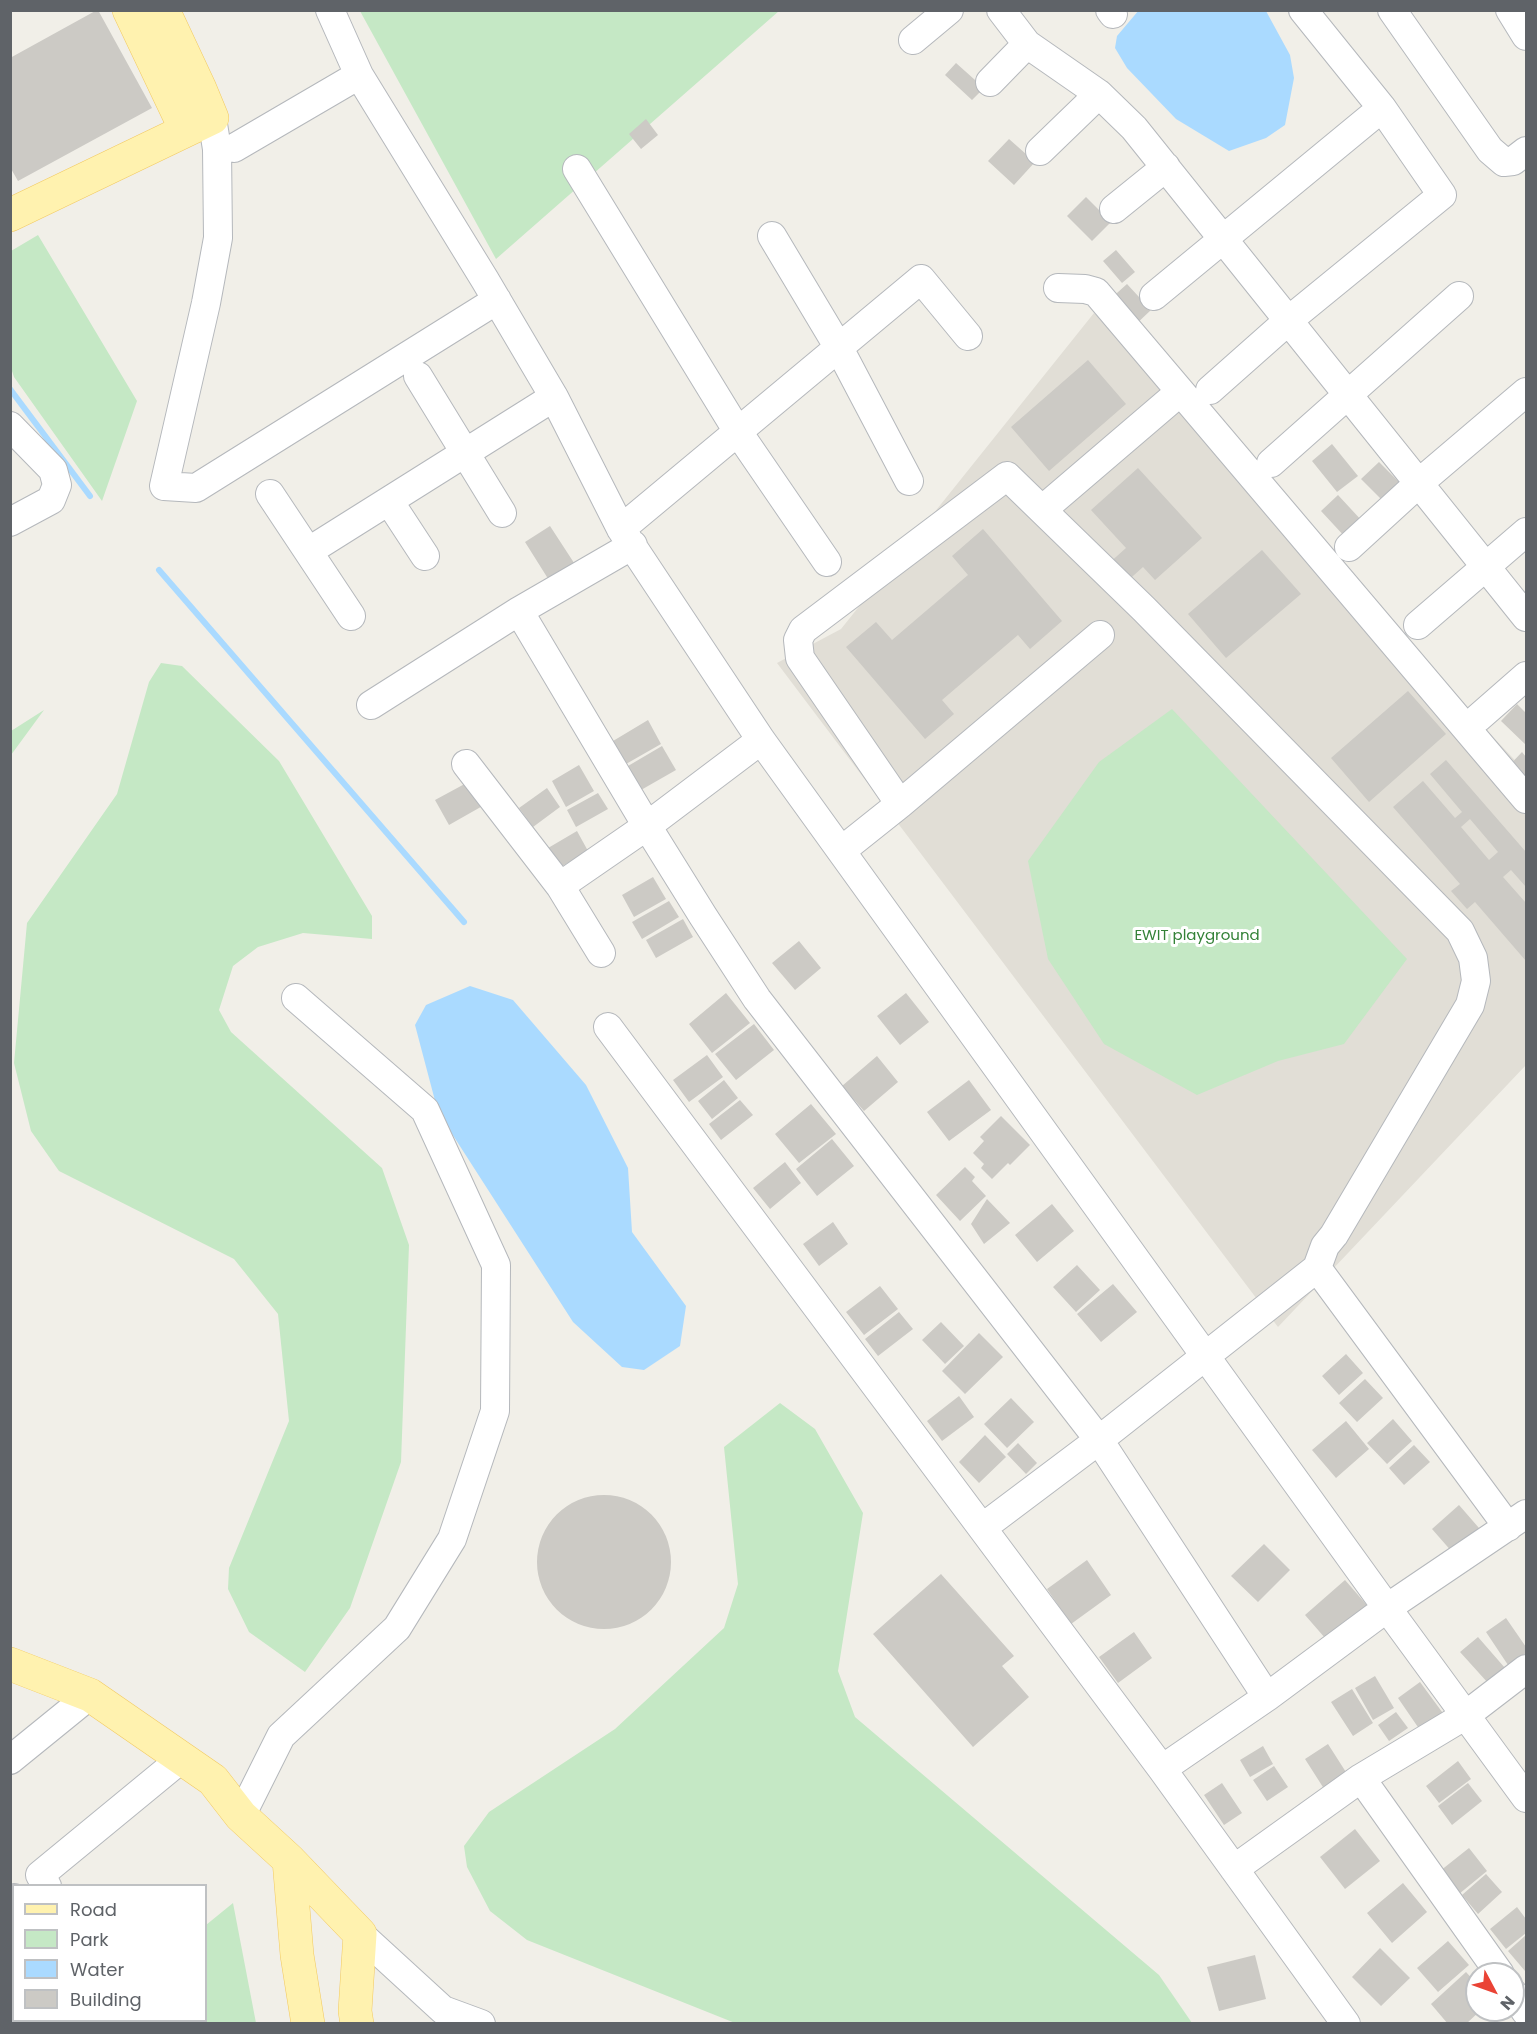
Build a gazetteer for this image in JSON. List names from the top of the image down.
{
  "parks": ["EWIT playground"],
  "legend": [
    "Road",
    "Park",
    "Water",
    "Building"
  ],
  "north": "bottom right"
}
